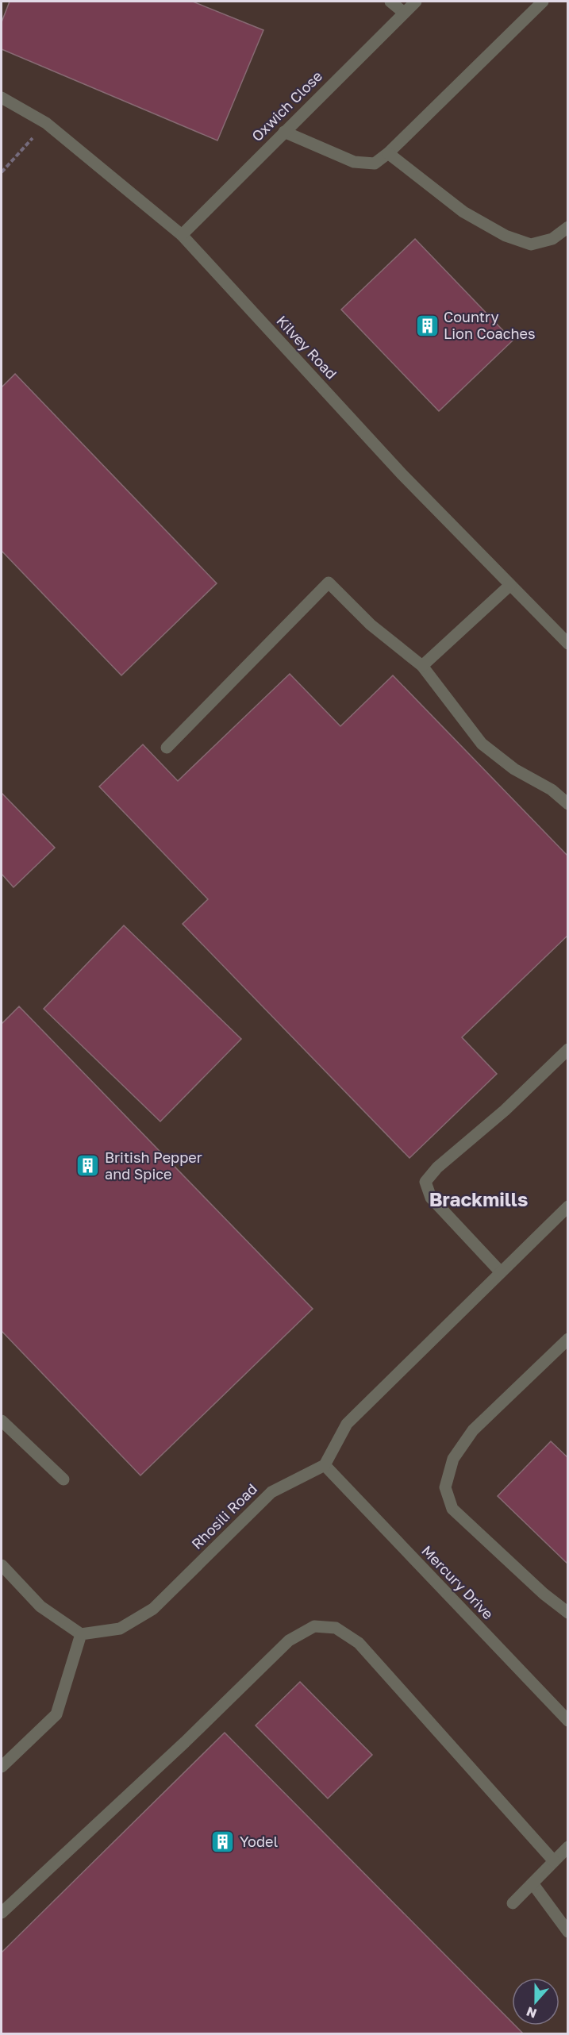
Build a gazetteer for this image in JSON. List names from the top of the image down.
{
  "streets": {
    "street": [
      "Oxwich Close",
      "Kilvey Road",
      "Rhosili Road",
      "Mercury Drive"
    ]
  },
  "crossings": [
    ["Oxwich Close", "Kilvey Road"],
    ["Rhosili Road", "Mercury Drive"]
  ],
  "districts": ["Brackmills"],
  "places": {
    "building": ["Country Lion Coaches", "British Pepper and Spice", "Yodel"]
  },
  "north": "bottom"
}
